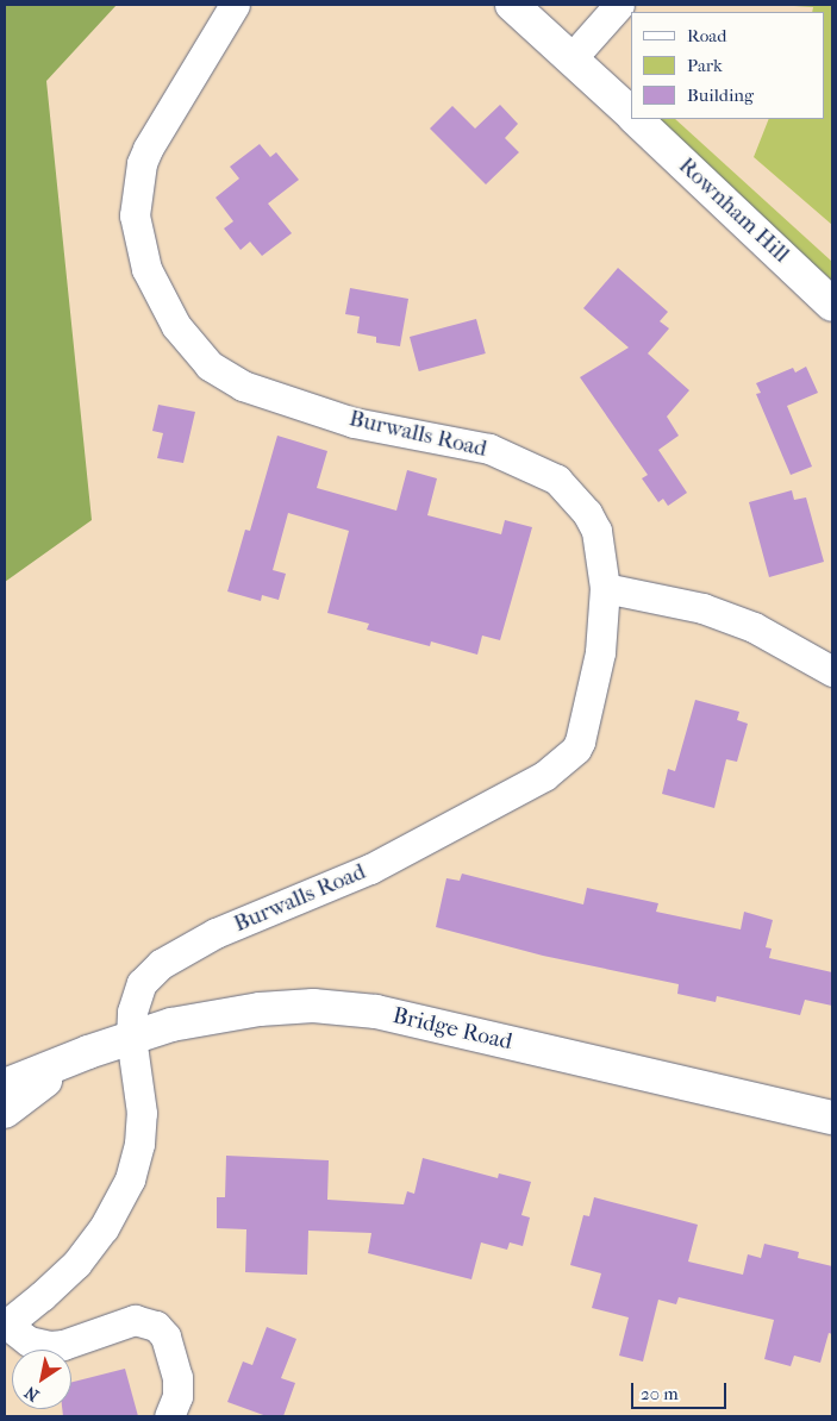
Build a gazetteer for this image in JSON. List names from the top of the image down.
{
  "streets": {
    "main road": ["Rownham Hill", "Bridge Road"],
    "street": ["Burwalls Road"]
  },
  "crossings": [
    ["Burwalls Road", "Bridge Road"]
  ],
  "legend": ["Road", "Park", "Building"],
  "scale_bar": "20 m",
  "north": "bottom left"
}
